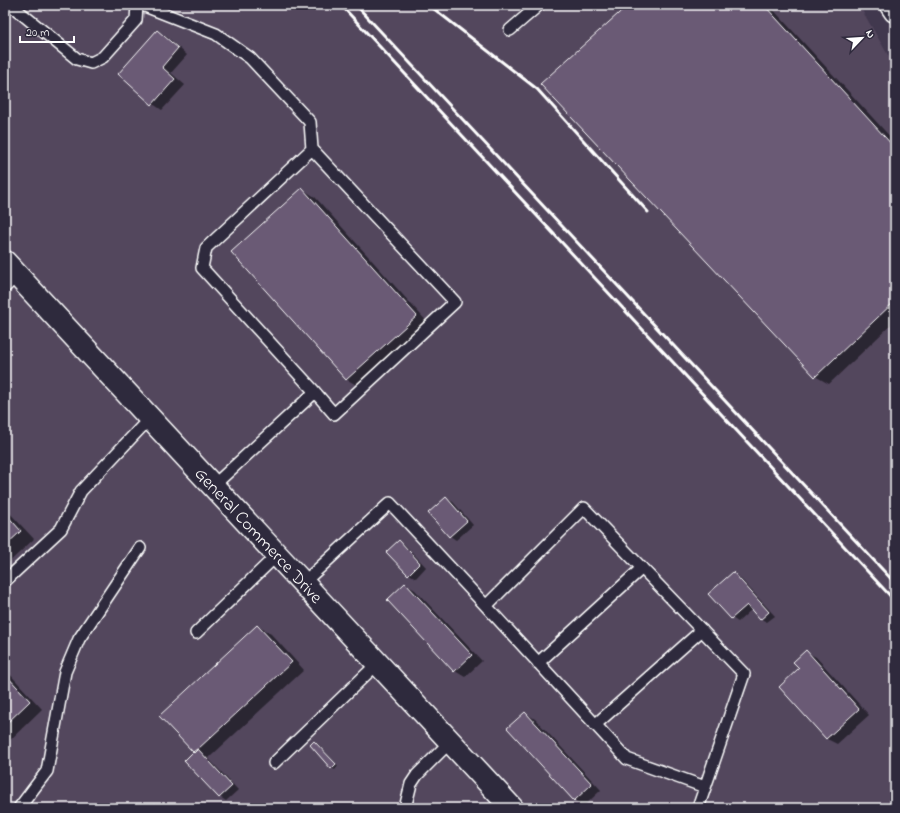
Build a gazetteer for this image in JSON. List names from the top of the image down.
{
  "streets": {
    "street": ["General Commerce Drive"]
  },
  "scale_bar": "20 m",
  "north": "top right"
}
